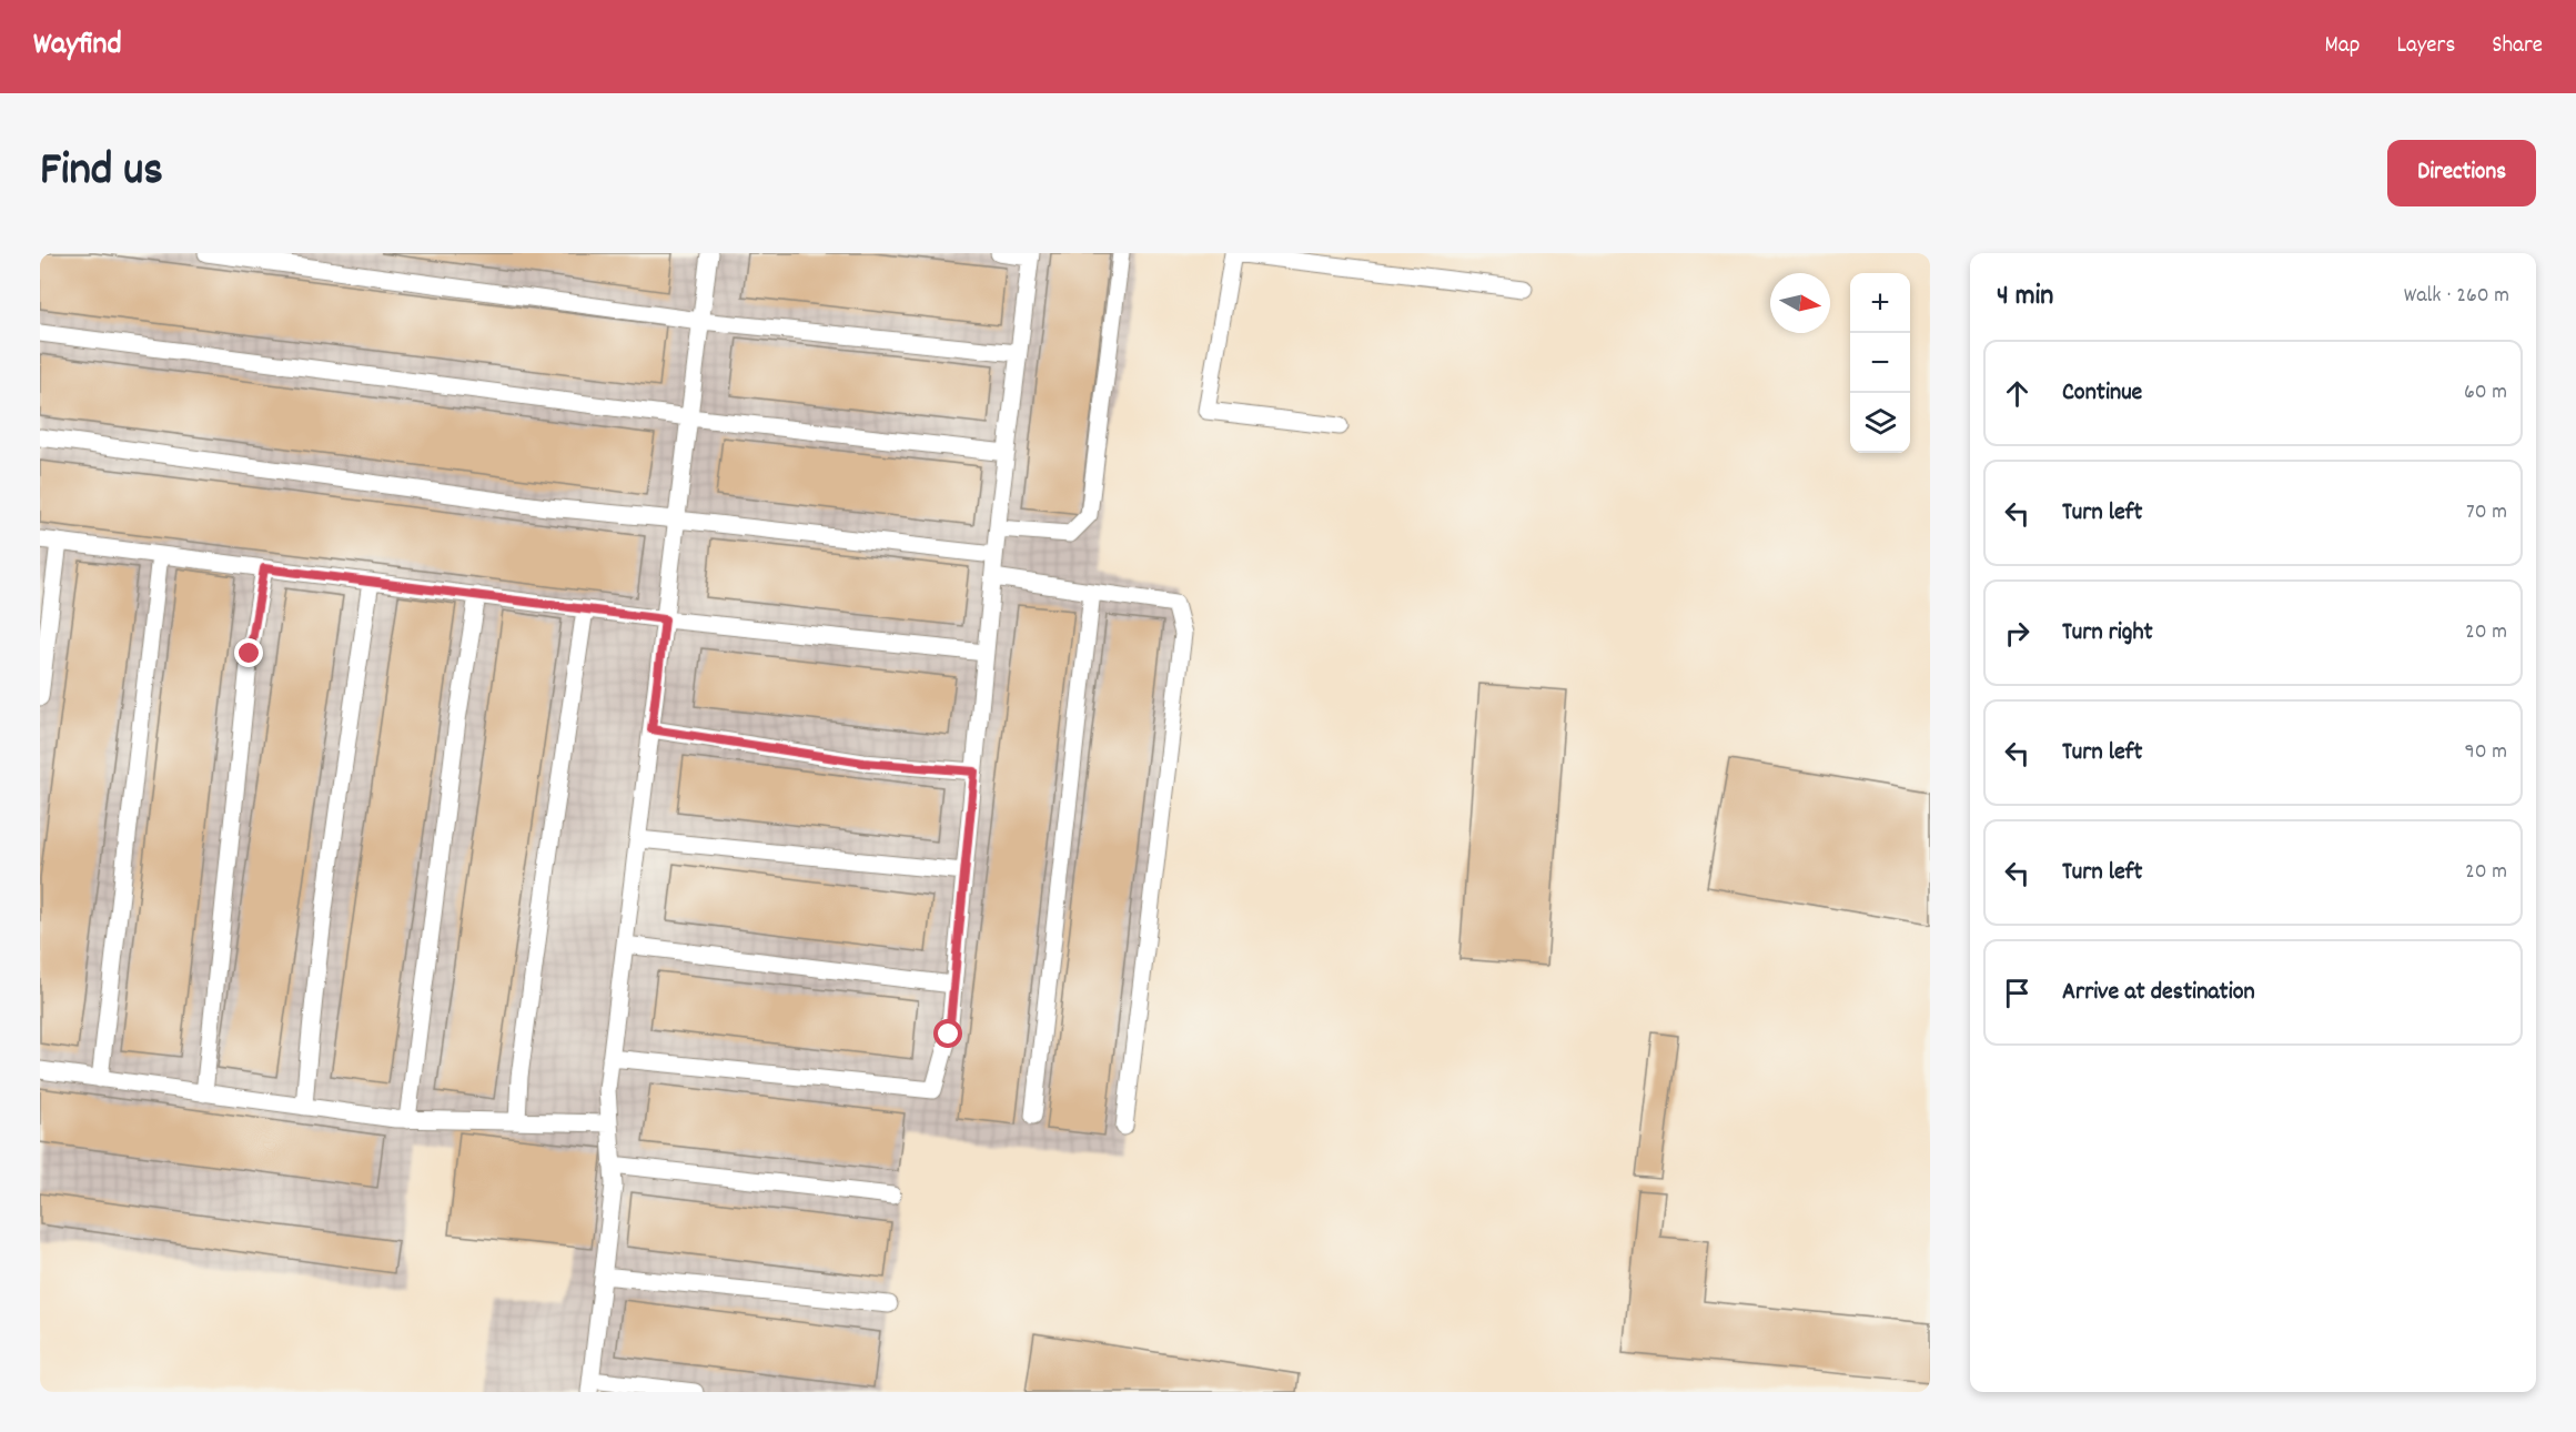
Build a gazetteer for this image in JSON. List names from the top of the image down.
{
  "north": "right",
  "page": {
    "header": "Wayfind",
    "nav": ["Map", "Layers", "Share"],
    "title": "Find us",
    "buttons": "Directions",
    "heading": ["4 min", "Walk · 260 m"],
    "map_buttons": ["+", "−"],
    "list": [
      ["Continue", "60 m"],
      ["Turn left", "70 m"],
      ["Turn right", "20 m"],
      ["Turn left", "90 m"],
      ["Turn left", "20 m"],
      "Arrive at destination"
    ]
  }
}
